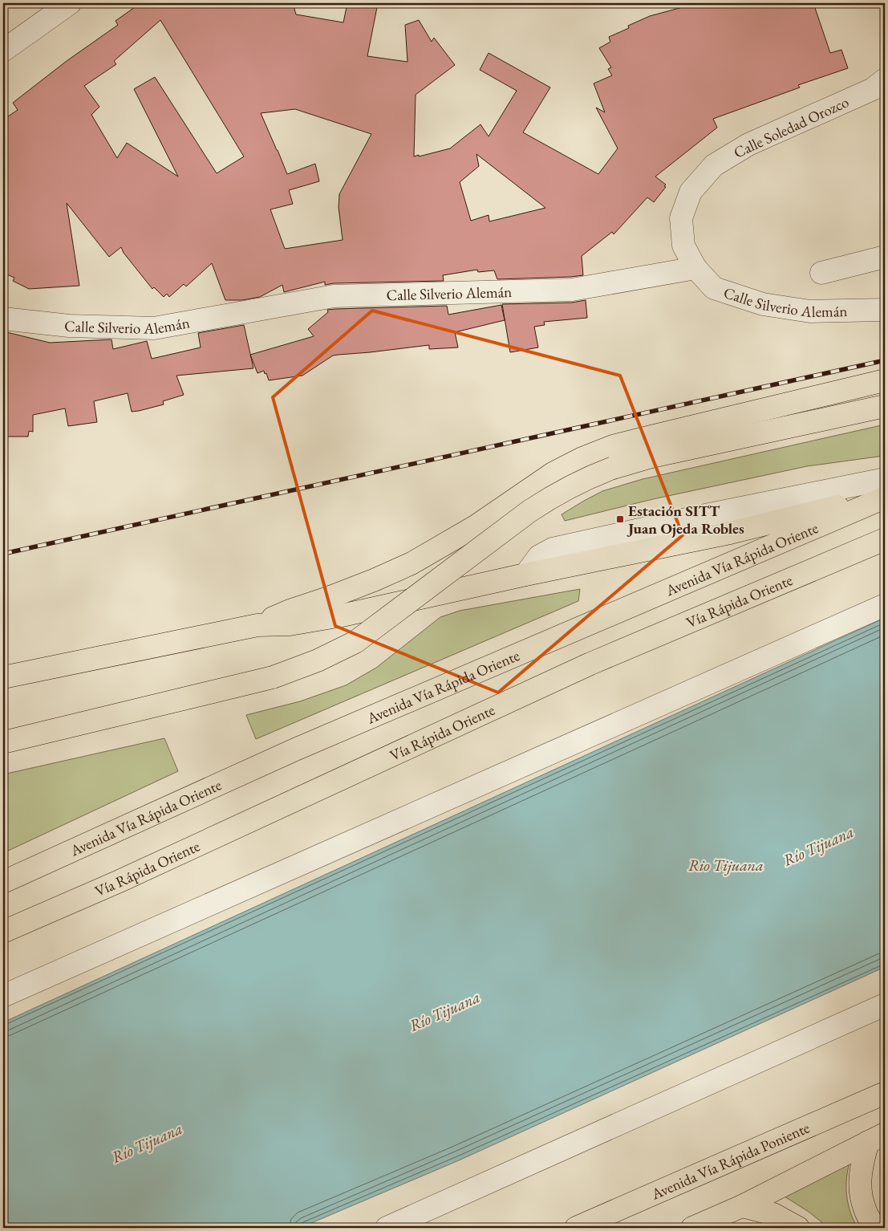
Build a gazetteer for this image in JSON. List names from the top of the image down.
{
  "streets": {
    "main road": ["Avenida Vía Rápida Oriente", "Vía Rápida Oriente", "Avenida Vía Rápida Poniente"],
    "street": ["Calle Soledad Orozco", "Calle Silverio Alemán"]
  },
  "crossings": [
    ["Calle Soledad Orozco", "Calle Silverio Alemán"]
  ],
  "water": ["Río Tijuana", "Rio Tijuana"],
  "places": {
    "transit": ["Estación SITT Juan Ojeda Robles"]
  }
}
